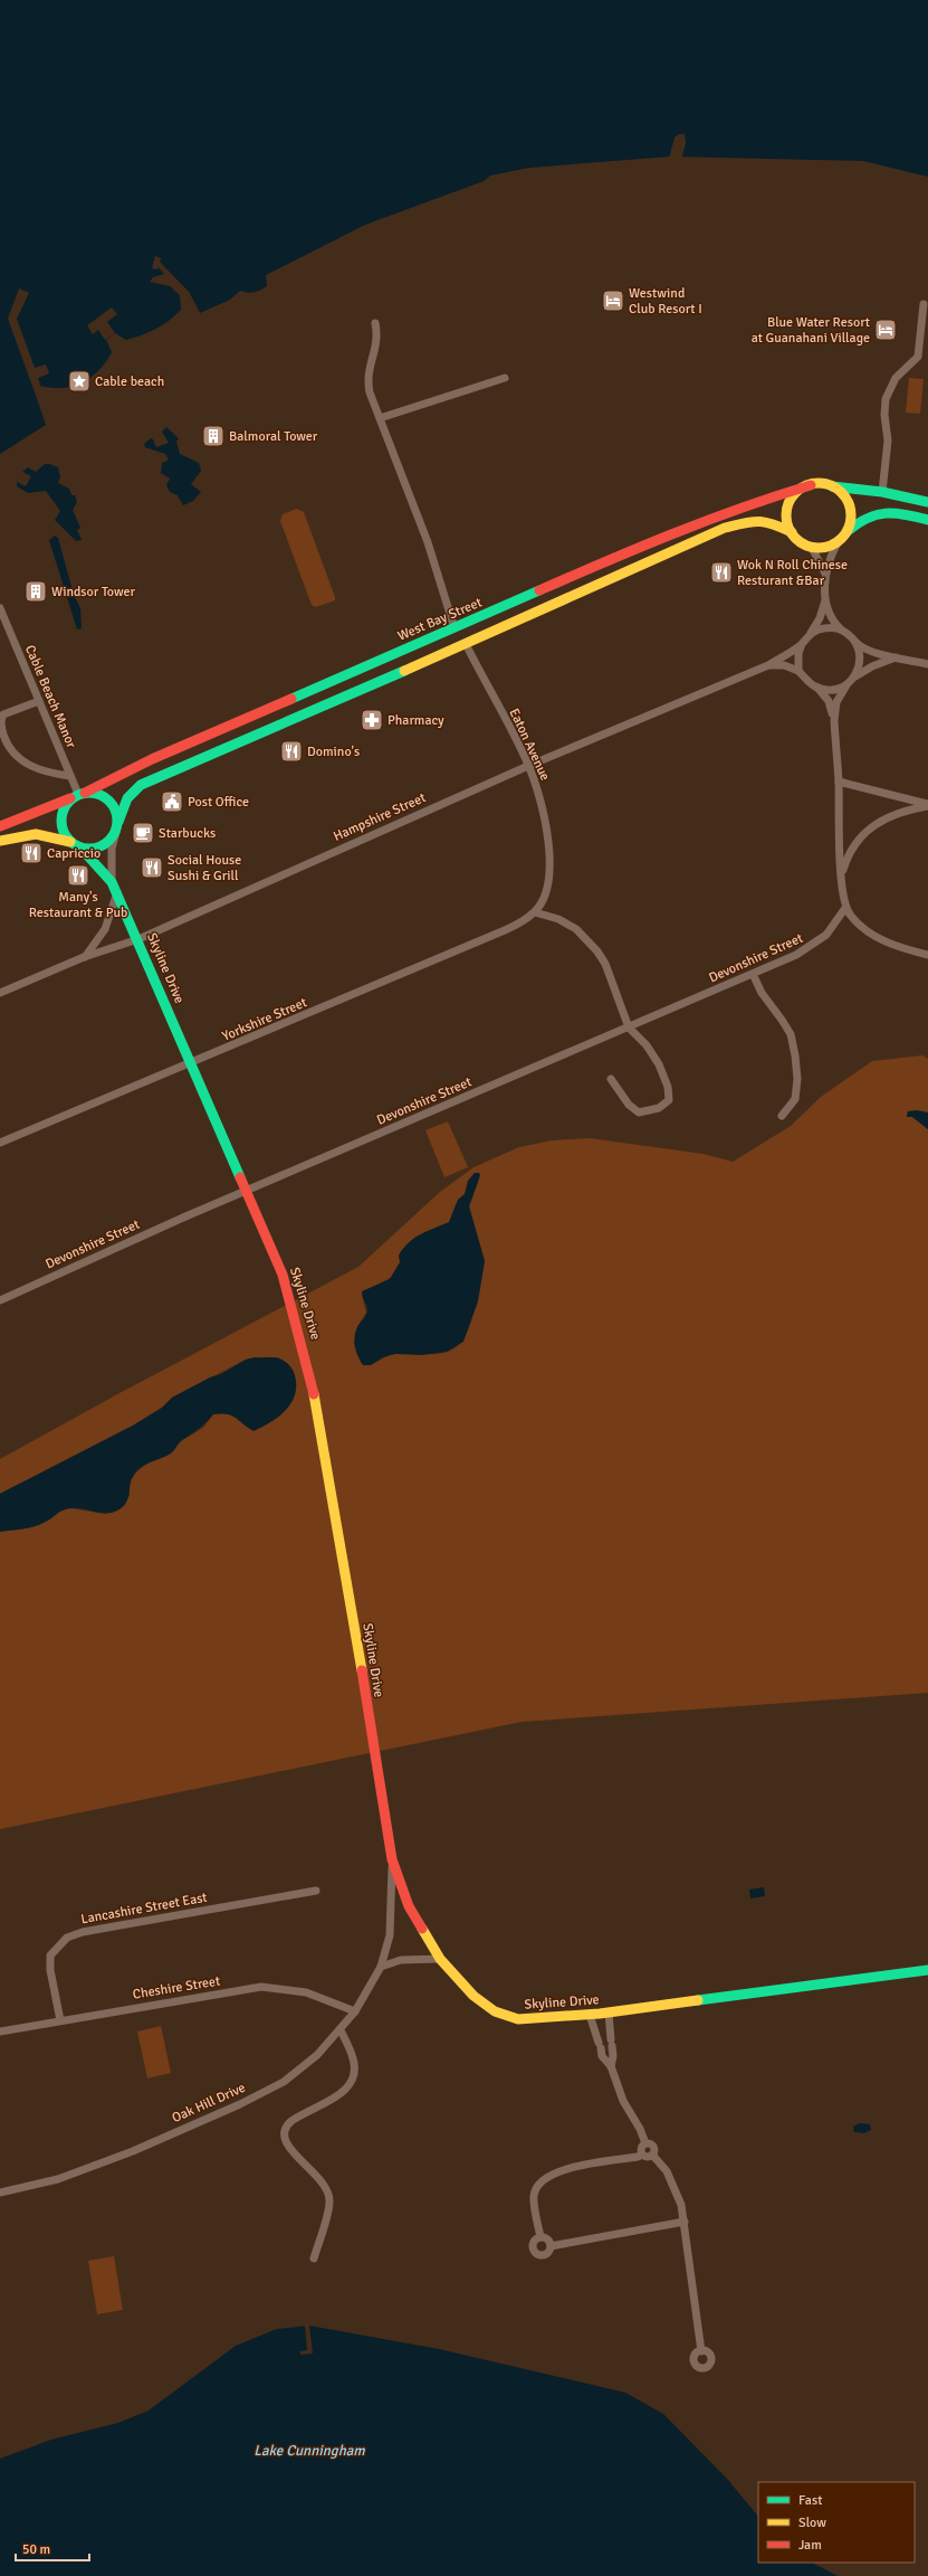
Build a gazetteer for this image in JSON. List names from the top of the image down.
{
  "streets": {
    "main road": ["West Bay Street", "Skyline Drive"],
    "street": [
      "Cable Beach Manor",
      "Eaton Avenue",
      "Hampshire Street",
      "Devonshire Street",
      "Yorkshire Street",
      "Lancashire Street East",
      "Cheshire Street",
      "Oak Hill Drive"
    ]
  },
  "crossings": [
    ["West Bay Street", "Cable Beach Manor"],
    ["West Bay Street", "Skyline Drive"],
    ["Cable Beach Manor", "Skyline Drive"],
    ["Eaton Avenue", "Hampshire Street"],
    ["Eaton Avenue", "Yorkshire Street"],
    ["Hampshire Street", "Skyline Drive"],
    ["Devonshire Street", "Skyline Drive"],
    ["Skyline Drive", "Yorkshire Street"],
    ["Skyline Drive", "Oak Hill Drive"],
    ["Lancashire Street East", "Cheshire Street"],
    ["Cheshire Street", "Oak Hill Drive"]
  ],
  "water": ["Lake Cunningham"],
  "places": {
    "hotel": ["Westwind Club Resort I", "Blue Water Resort at Guanahani Village"],
    "place": ["Cable beach"],
    "building": ["Balmoral Tower", "Windsor Tower"],
    "restaurant": [
      "Wok N Roll Chinese Resturant &Bar",
      "Domino's",
      "Capriccio",
      "Social House Sushi & Grill",
      "Many's Restaurant & Pub"
    ],
    "pharmacy": ["Pharmacy"],
    "public building": ["Post Office"],
    "cafe": ["Starbucks"]
  },
  "legend": ["Fast", "Slow", "Jam"],
  "scale_bar": "50 m"
}
